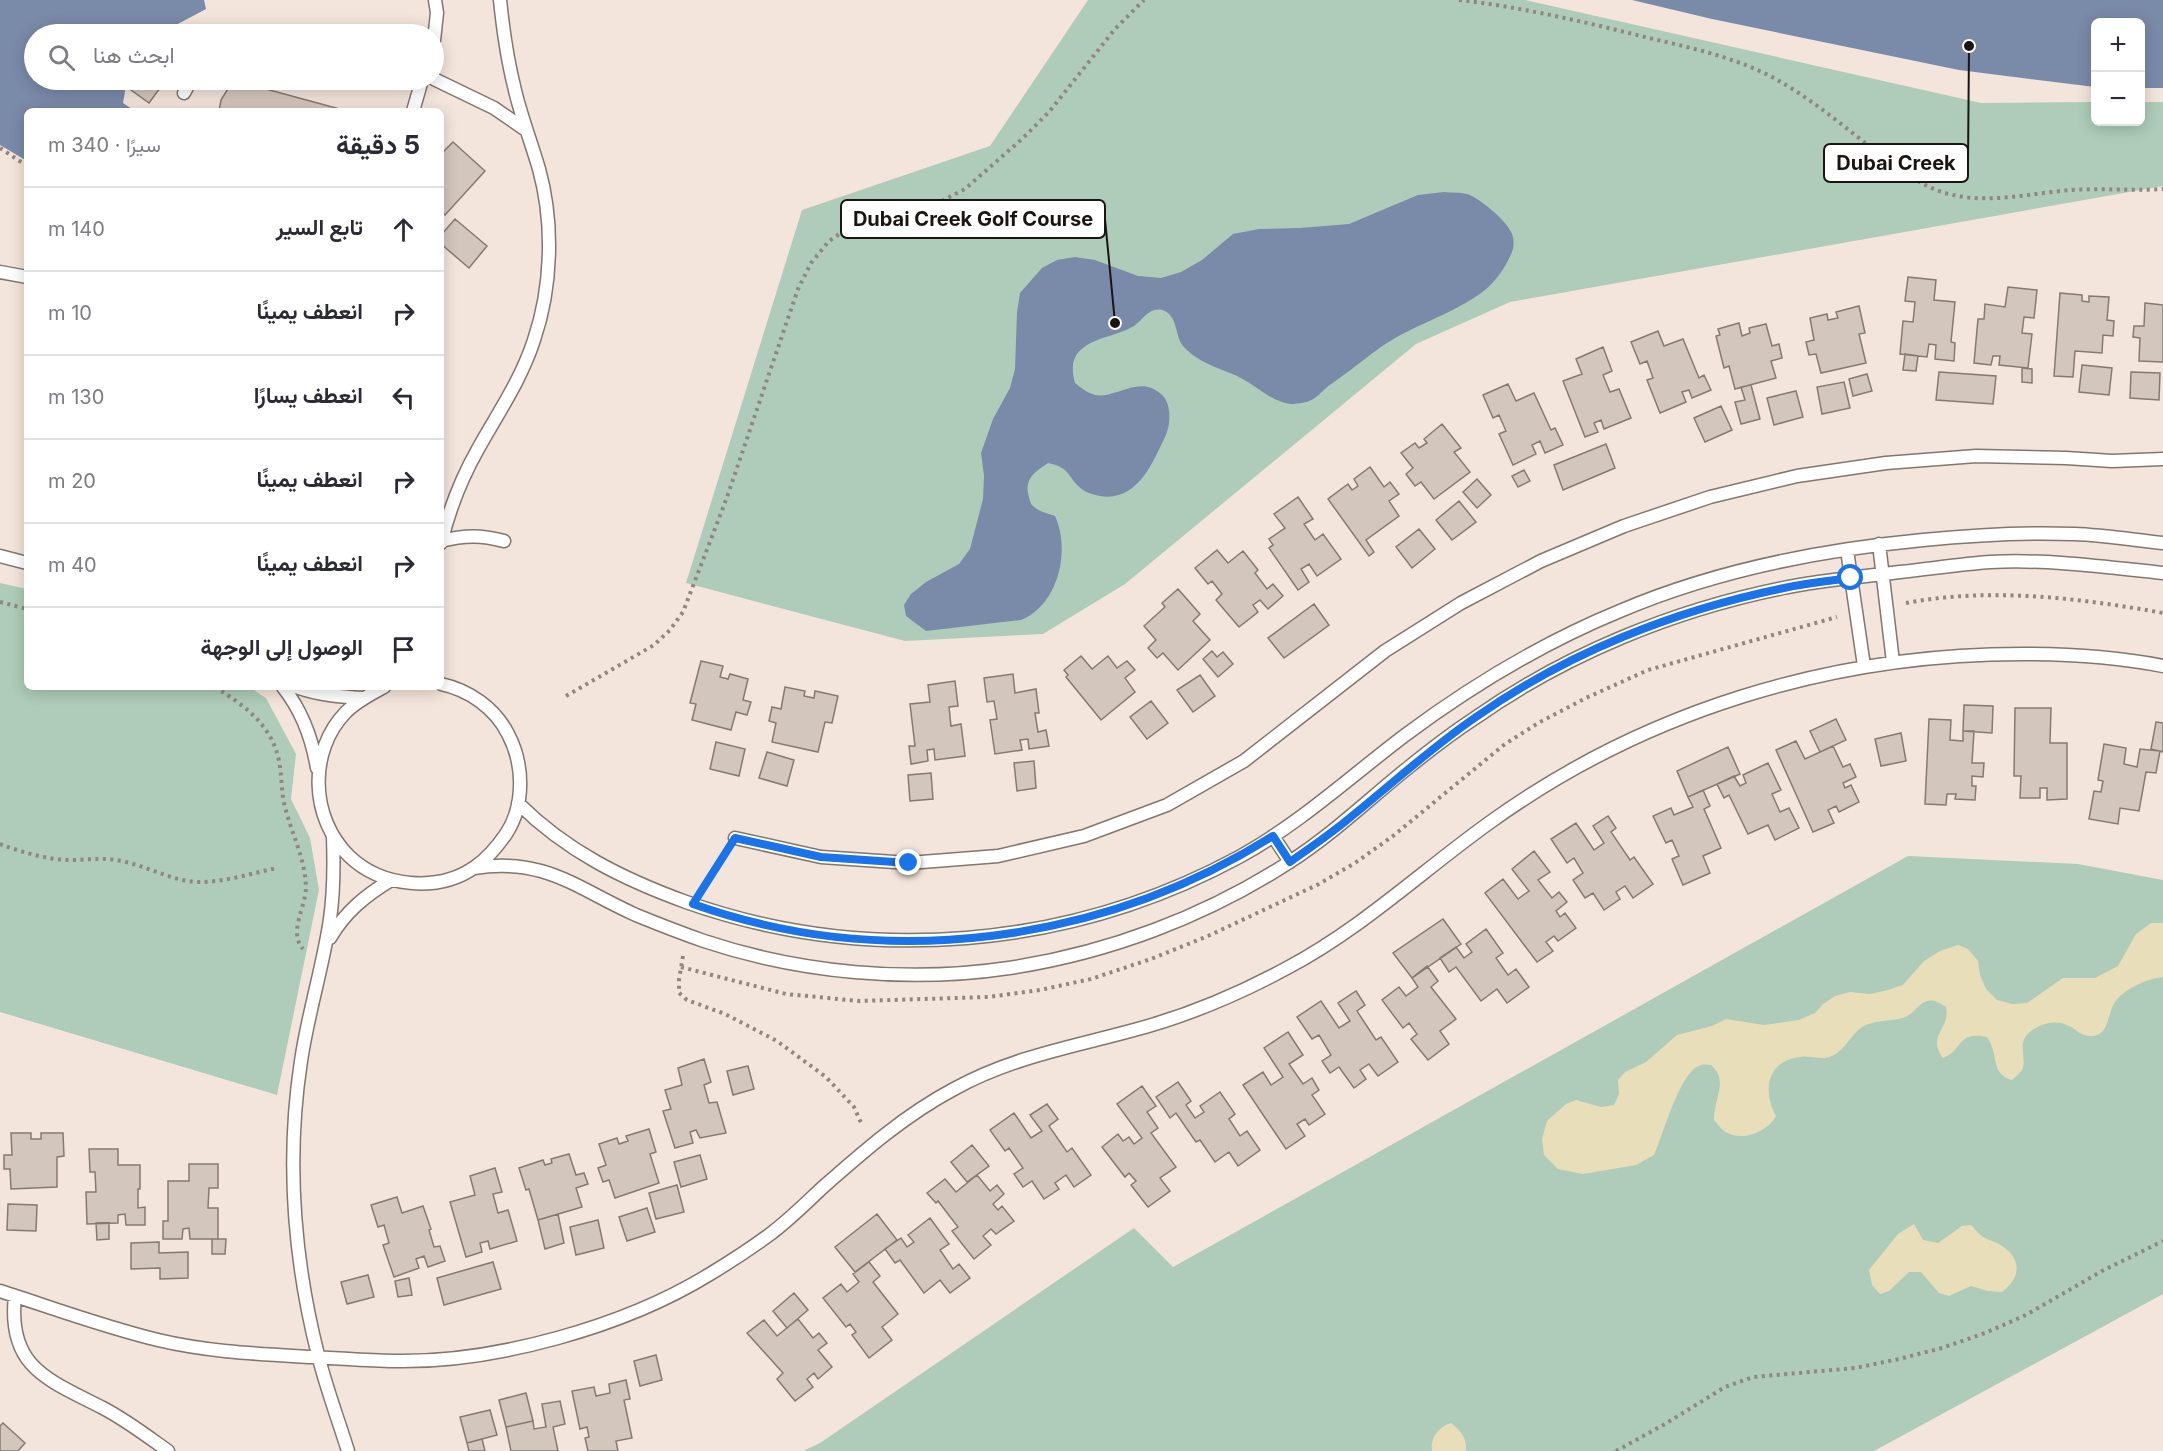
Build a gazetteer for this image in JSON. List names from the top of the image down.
{
  "places": ["Dubai Creek", "Dubai Creek Golf Course"],
  "page": {
    "map_buttons": ["+", "−"],
    "search": "ابحث هنا",
    "heading": ["5 دقيقة", "سيرًا · 340 m"],
    "list": [
      ["تابع السير", "140 m"],
      ["انعطف يمينًا", "10 m"],
      ["انعطف يسارًا", "130 m"],
      ["انعطف يمينًا", "20 m"],
      ["انعطف يمينًا", "40 m"],
      "الوصول إلى الوجهة"
    ]
  }
}
